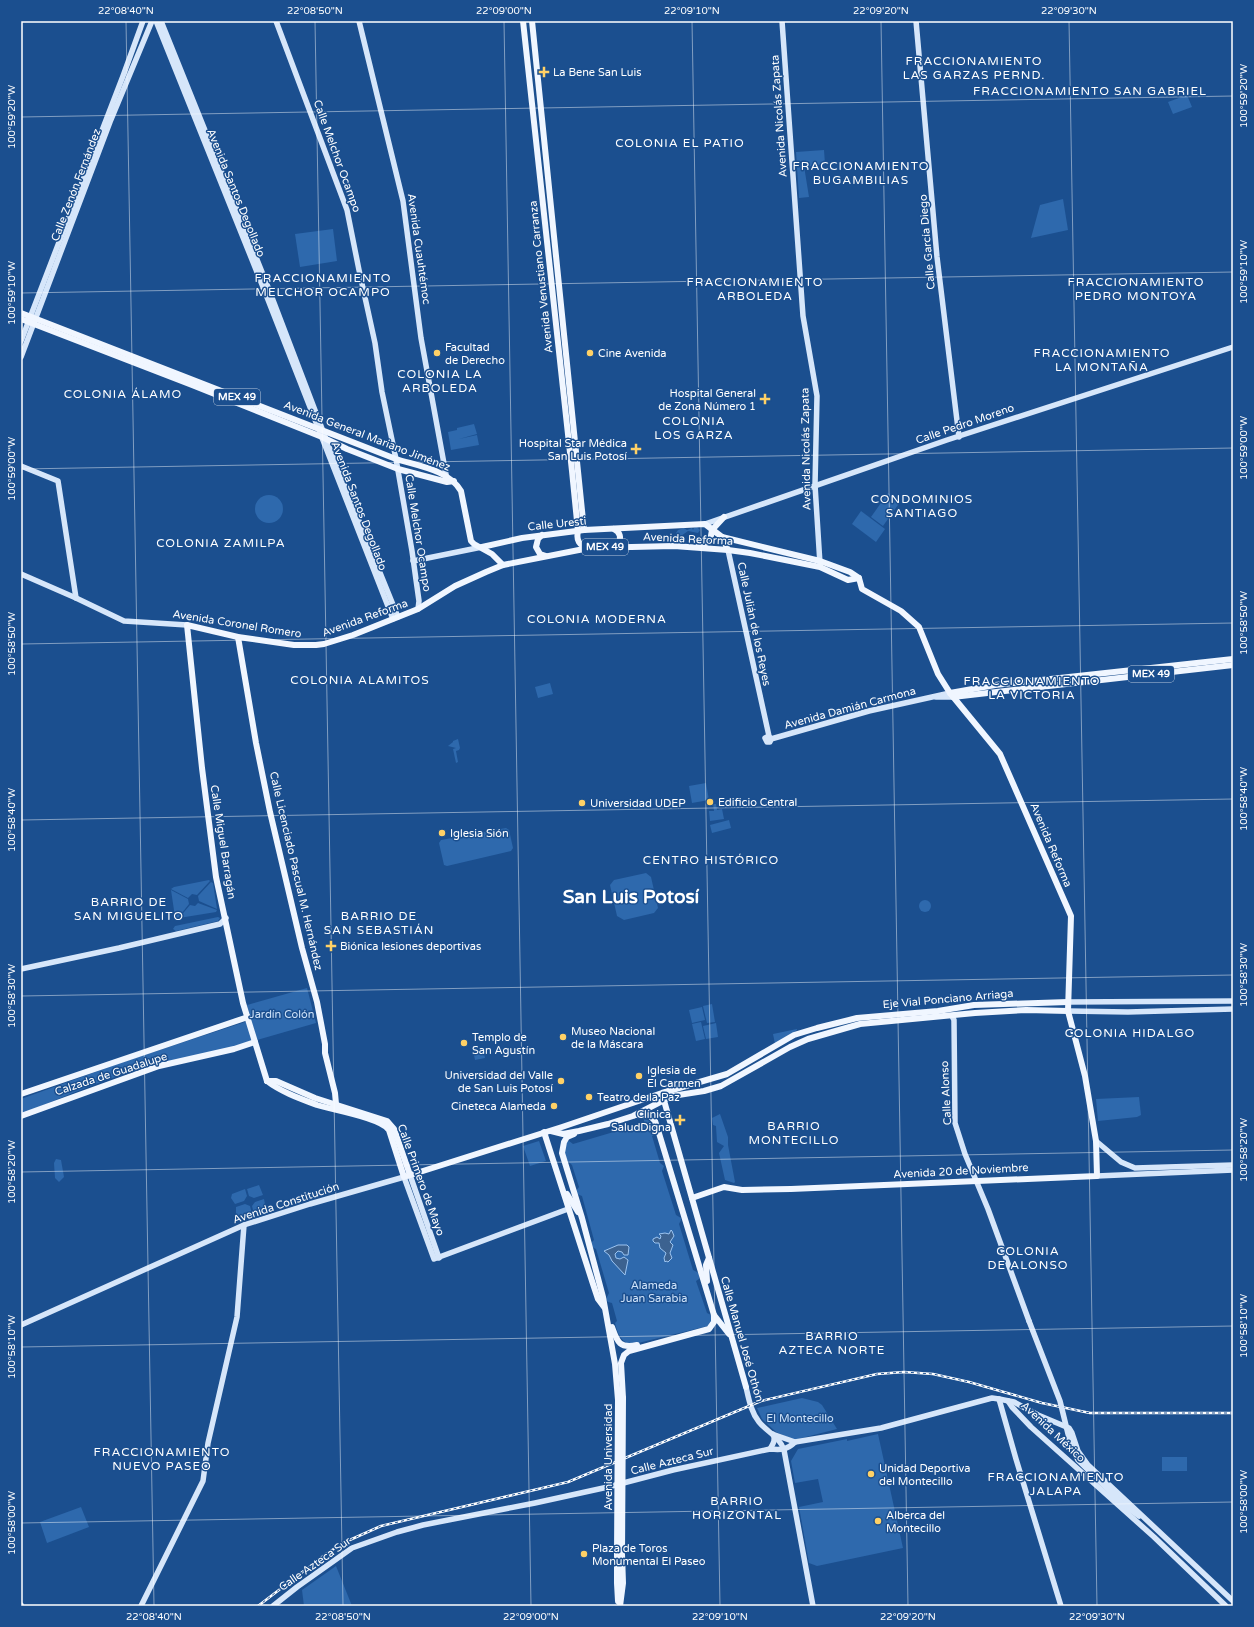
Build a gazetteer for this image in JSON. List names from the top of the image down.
{
  "streets": {
    "main road": [
      "Avenida Venustiano Carranza",
      "MEX 49",
      "Avenida General Mariano Jiménez",
      "Calle Uresti",
      "Avenida Reforma",
      "Avenida Coronel Romero",
      "Calle Julián de los Reyes",
      "Avenida Damián Carmona",
      "Calle Miguel Barragán",
      "Calle Licenciado Pascual M. Hernández",
      "Eje Vial Ponciano Arriaga",
      "Calzada de Guadalupe",
      "Avenida 20 de Noviembre",
      "Calle Primero de Mayo",
      "Avenida Constitución",
      "Calle Manuel José Othón",
      "Avenida Universidad"
    ],
    "street": [
      "Avenida Nicolás Zapata",
      "Calle Melchor Ocampo",
      "Calle Zenón Fernández",
      "Avenida Santos Degollado",
      "Calle García Diego",
      "Avenida Cuauhtémoc",
      "Calle Pedro Moreno",
      "Calle Alonso",
      "Avenida México",
      "Calle Azteca Sur"
    ]
  },
  "crossings": [
    ["Avenida Nicolás Zapata", "Calle Pedro Moreno"],
    ["Avenida Nicolás Zapata", "Avenida Reforma"],
    ["Calle Melchor Ocampo", "Avenida General Mariano Jiménez"],
    ["Calle Melchor Ocampo", "Calle Uresti"],
    ["Calle Melchor Ocampo", "Avenida Reforma"],
    ["Calle Zenón Fernández", "Avenida General Mariano Jiménez"],
    ["Avenida Santos Degollado", "Avenida General Mariano Jiménez"],
    ["Avenida Santos Degollado", "Avenida Reforma"],
    ["Calle García Diego", "Calle Pedro Moreno"],
    ["Avenida Cuauhtémoc", "Avenida General Mariano Jiménez"],
    ["Avenida Venustiano Carranza", "Calle Uresti"],
    ["Calle Pedro Moreno", "Calle Uresti"],
    ["Avenida Reforma", "Avenida Coronel Romero"],
    ["Avenida Reforma", "Calle Julián de los Reyes"],
    ["Avenida Reforma", "Avenida Damián Carmona"],
    ["Avenida Reforma", "Eje Vial Ponciano Arriaga"],
    ["Avenida Reforma", "Avenida 20 de Noviembre"],
    ["Avenida Coronel Romero", "Calle Miguel Barragán"],
    ["Avenida Coronel Romero", "Calle Licenciado Pascual M. Hernández"],
    ["Calle Julián de los Reyes", "Avenida Damián Carmona"],
    ["Calle Miguel Barragán", "Calzada de Guadalupe"],
    ["Calle Miguel Barragán", "Calle Primero de Mayo"],
    ["Calle Licenciado Pascual M. Hernández", "Calle Primero de Mayo"],
    ["Eje Vial Ponciano Arriaga", "Calle Alonso"],
    ["Eje Vial Ponciano Arriaga", "Avenida Constitución"],
    ["Eje Vial Ponciano Arriaga", "Calle Manuel José Othón"],
    ["Calle Alonso", "Avenida 20 de Noviembre"],
    ["Calle Alonso", "Avenida México"],
    ["Avenida 20 de Noviembre", "Calle Manuel José Othón"],
    ["Calle Primero de Mayo", "Avenida Constitución"],
    ["Calle Primero de Mayo", "Avenida Universidad"],
    ["Avenida Constitución", "Calle Manuel José Othón"],
    ["Avenida Constitución", "Avenida Universidad"],
    ["Calle Manuel José Othón", "Calle Azteca Sur"]
  ],
  "districts": [
    "FRACCIONAMIENTO LAS GARZAS PERND.",
    "FRACCIONAMIENTO SAN GABRIEL",
    "COLONIA EL PATIO",
    "FRACCIONAMIENTO BUGAMBILIAS",
    "FRACCIONAMIENTO MELCHOR OCAMPO",
    "FRACCIONAMIENTO ARBOLEDA",
    "FRACCIONAMIENTO PEDRO MONTOYA",
    "FRACCIONAMIENTO LA MONTAÑA",
    "COLONIA LA ARBOLEDA",
    "COLONIA ÁLAMO",
    "COLONIA LOS GARZA",
    "CONDOMINIOS SANTIAGO",
    "COLONIA ZAMILPA",
    "COLONIA MODERNA",
    "COLONIA ALAMITOS",
    "FRACCIONAMIENTO LA VICTORIA",
    "CENTRO HISTÓRICO",
    "San Luis Potosí",
    "BARRIO DE SAN MIGUELITO",
    "BARRIO DE SAN SEBASTIÁN",
    "COLONIA HIDALGO",
    "BARRIO MONTECILLO",
    "COLONIA DE ALONSO",
    "BARRIO AZTECA NORTE",
    "FRACCIONAMIENTO NUEVO PASEO",
    "FRACCIONAMIENTO JALAPA",
    "BARRIO HORIZONTAL"
  ],
  "parks": ["Jardín Colón", "Alameda Juan Sarabia", "El Montecillo"],
  "places": {
    "health": [
      "La Bene San Luis",
      "Hospital General de Zona Número 1",
      "Hospital Star Médica San Luis Potosí",
      "Biónica lesiones deportivas",
      "Clínica SaludDigna"
    ],
    "other": [
      "Facultad de Derecho",
      "Cine Avenida",
      "Edificio Central",
      "Universidad UDEP",
      "Iglesia Sión",
      "Museo Nacional de la Máscara",
      "Templo de San Agustín",
      "Iglesia de El Carmen",
      "Universidad del Valle de San Luis Potosí",
      "Teatro de la Paz",
      "Cineteca Alameda",
      "Unidad Deportiva del Montecillo",
      "Alberca del Montecillo",
      "Plaza de Toros Monumental El Paseo"
    ]
  },
  "coordinates": [
    "22°08'40\"N",
    "22°08'50\"N",
    "22°09'00\"N",
    "22°09'10\"N",
    "22°09'20\"N",
    "22°09'30\"N",
    "100°59'20\"W",
    "100°59'10\"W",
    "100°59'00\"W",
    "100°58'50\"W",
    "100°58'40\"W",
    "100°58'30\"W",
    "100°58'20\"W",
    "100°58'10\"W",
    "100°58'00\"W"
  ]
}
